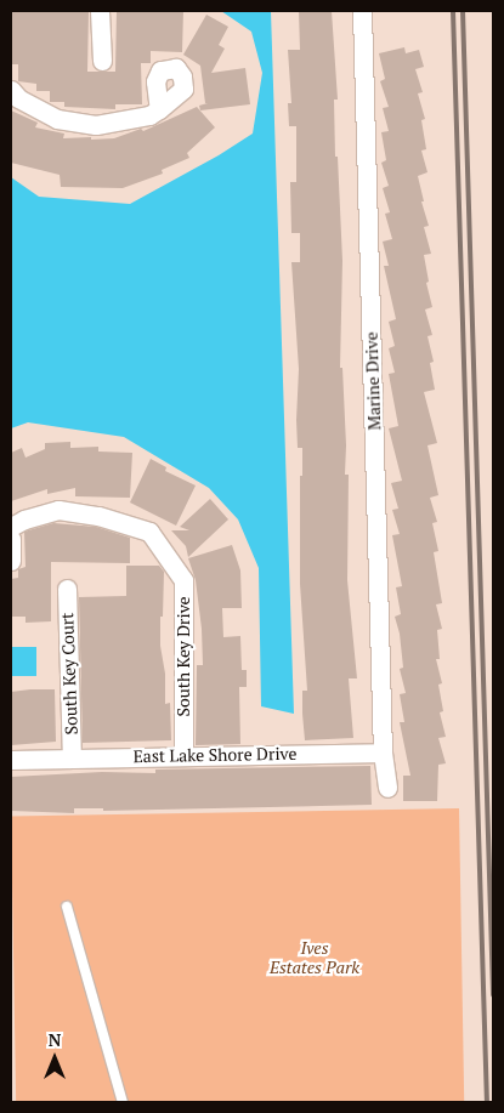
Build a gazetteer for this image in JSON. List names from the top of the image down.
{
  "streets": {
    "street": [
      "Marine Drive",
      "South Key Drive",
      "South Key Court",
      "East Lake Shore Drive"
    ]
  },
  "crossings": [
    ["Marine Drive", "East Lake Shore Drive"],
    ["South Key Drive", "East Lake Shore Drive"],
    ["South Key Court", "East Lake Shore Drive"]
  ],
  "parks": ["Ives Estates Park"],
  "north": "top"
}
